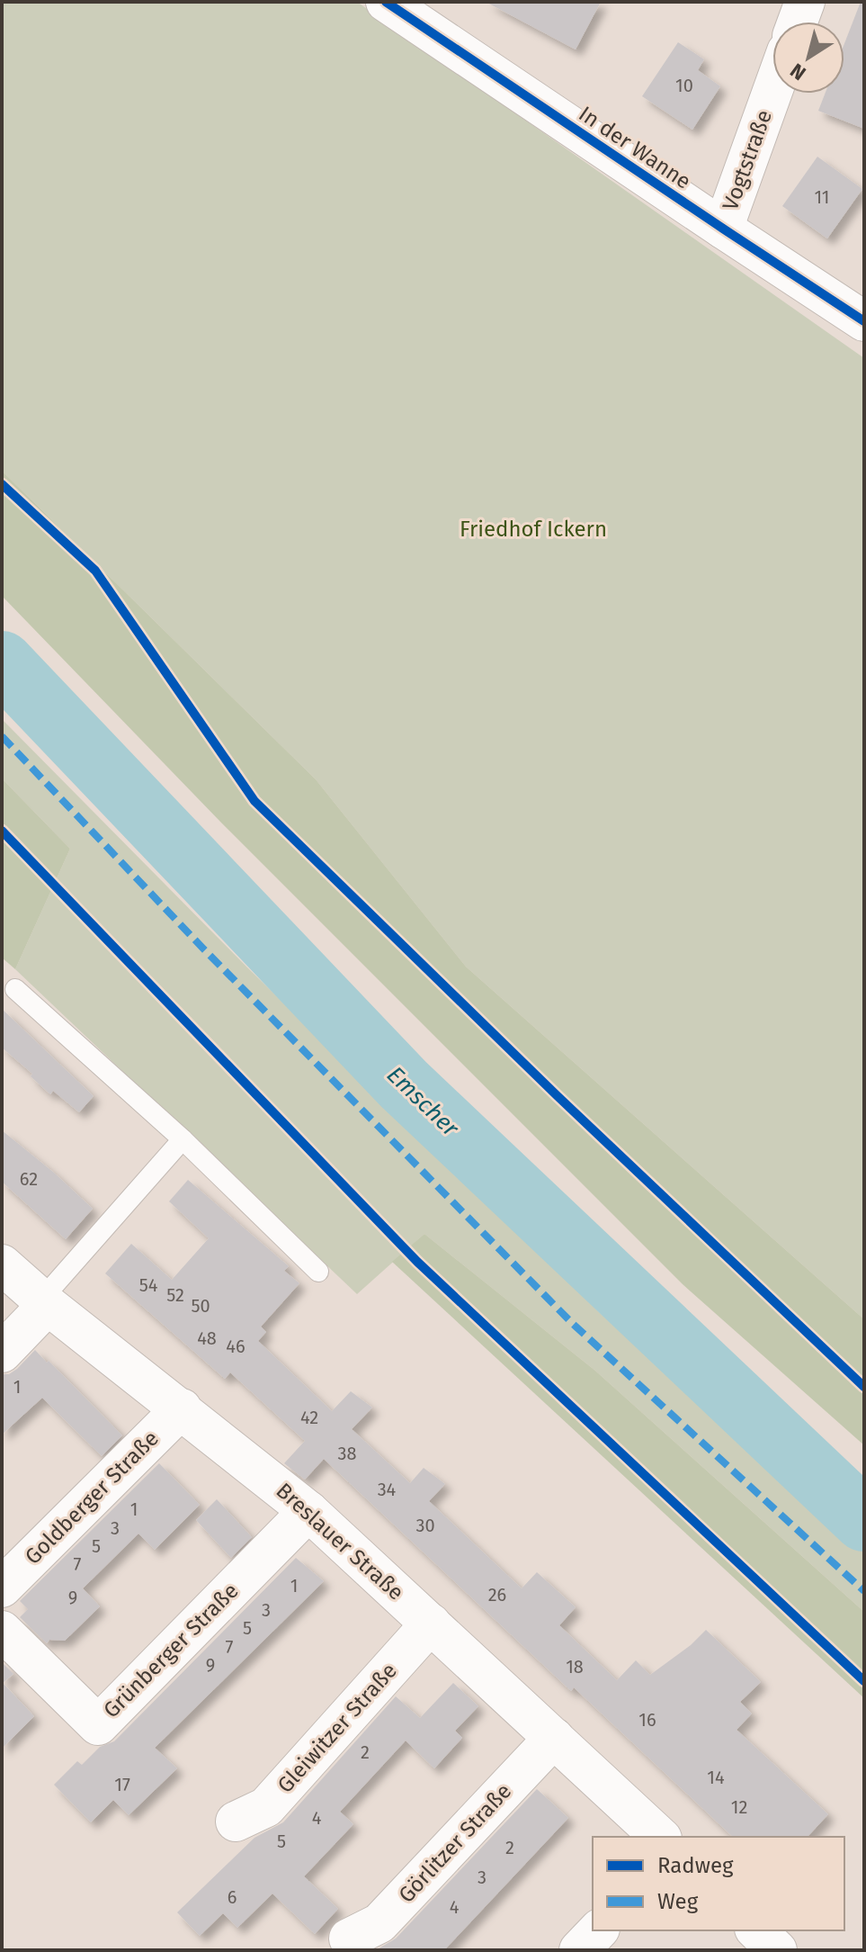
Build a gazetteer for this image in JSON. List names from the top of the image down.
{
  "streets": {
    "street": [
      "In der Wanne",
      "Vogtstraße",
      "Goldberger Straße",
      "Breslauer Straße",
      "Grünberger Straße",
      "Gleiwitzer Straße",
      "Görlitzer Straße"
    ]
  },
  "crossings": [
    ["In der Wanne", "Vogtstraße"],
    ["Goldberger Straße", "Breslauer Straße"],
    ["Breslauer Straße", "Grünberger Straße"],
    ["Breslauer Straße", "Gleiwitzer Straße"],
    ["Breslauer Straße", "Görlitzer Straße"]
  ],
  "water": ["Emscher"],
  "parks": ["Friedhof Ickern"],
  "house_numbers": [
    "10",
    "11",
    "62",
    "54",
    "52",
    "50",
    "48",
    "46",
    "1",
    "42",
    "38",
    "34",
    "1",
    "30",
    "3",
    "5",
    "7",
    "1",
    "26",
    "9",
    "3",
    "5",
    "7",
    "9",
    "18",
    "16",
    "2",
    "14",
    "17",
    "12",
    "4",
    "5",
    "2",
    "3",
    "6",
    "4"
  ],
  "legend": ["Radweg", "Weg"],
  "north": "bottom left"
}
